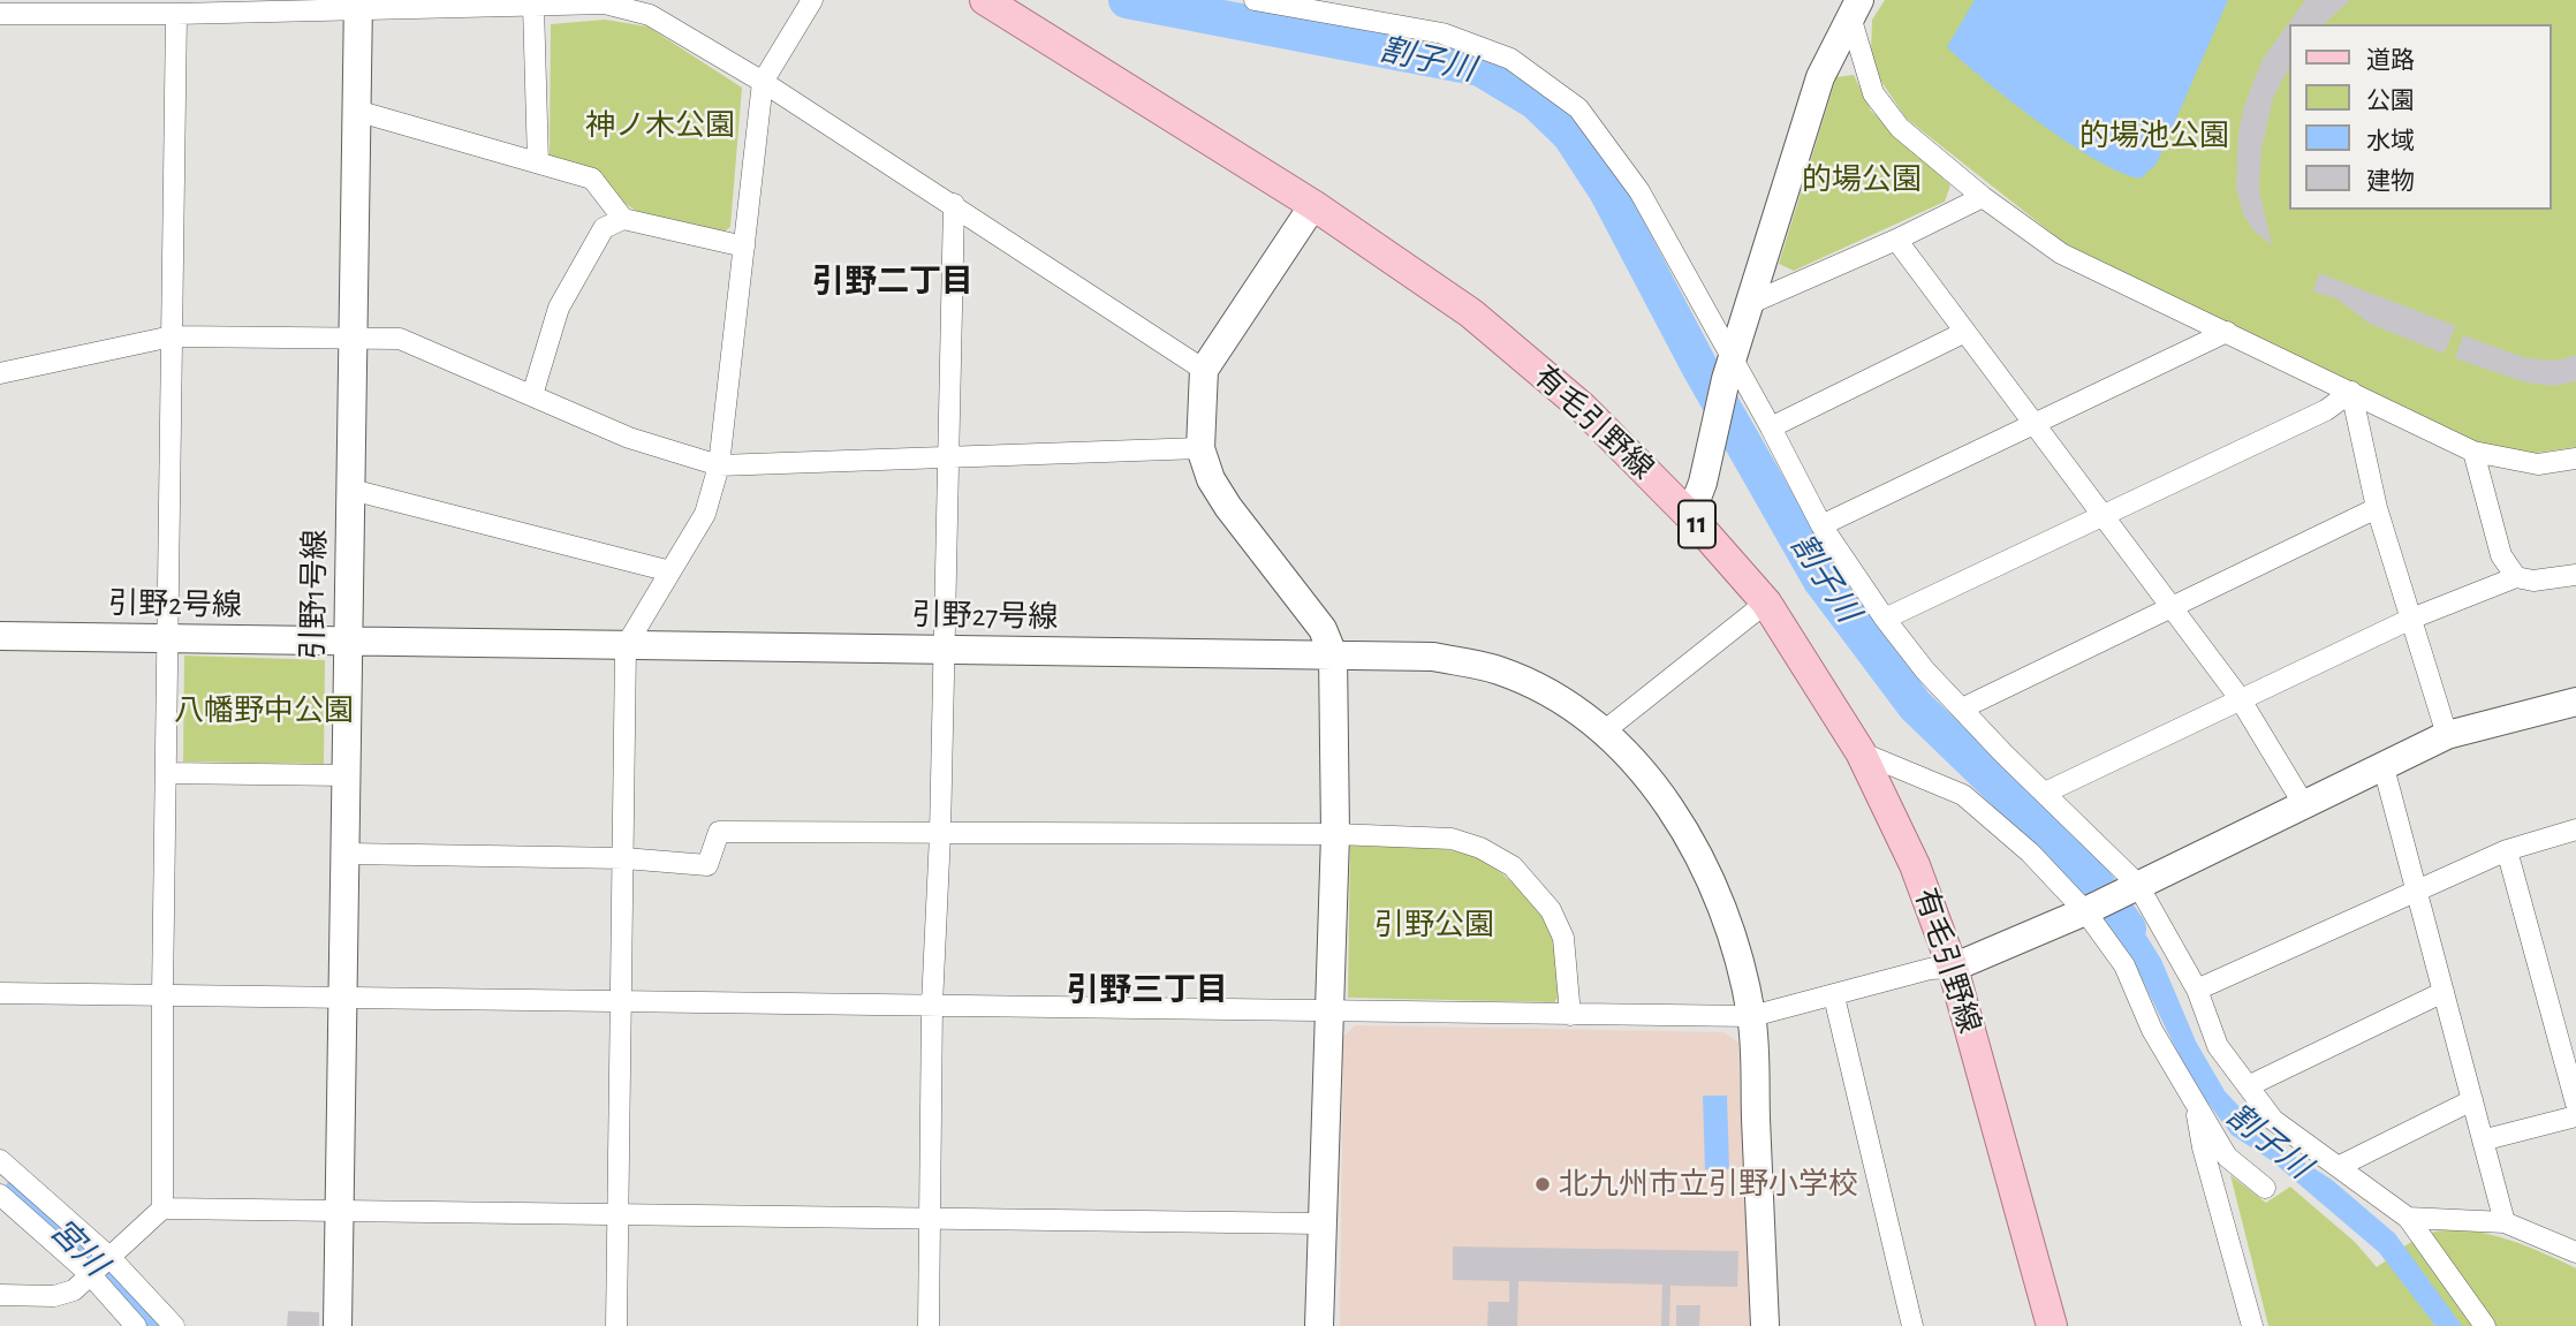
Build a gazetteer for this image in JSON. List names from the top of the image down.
{
  "streets": {
    "main road": ["有毛引野線", "11"],
    "street": ["引野1号線", "引野2号線", "引野27号線"]
  },
  "crossings": [
    ["引野1号線", "引野2号線"],
    ["引野1号線", "引野27号線"],
    ["引野2号線", "引野27号線"]
  ],
  "districts": ["引野二丁目", "引野三丁目"],
  "water": ["割子川", "宮川"],
  "parks": [
    "神ノ木公園",
    "的場池公園",
    "的場公園",
    "八幡野中公園",
    "引野公園"
  ],
  "places": ["北九州市立引野小学校"],
  "legend": [
    "道路",
    "公園",
    "水域",
    "建物"
  ]
}
